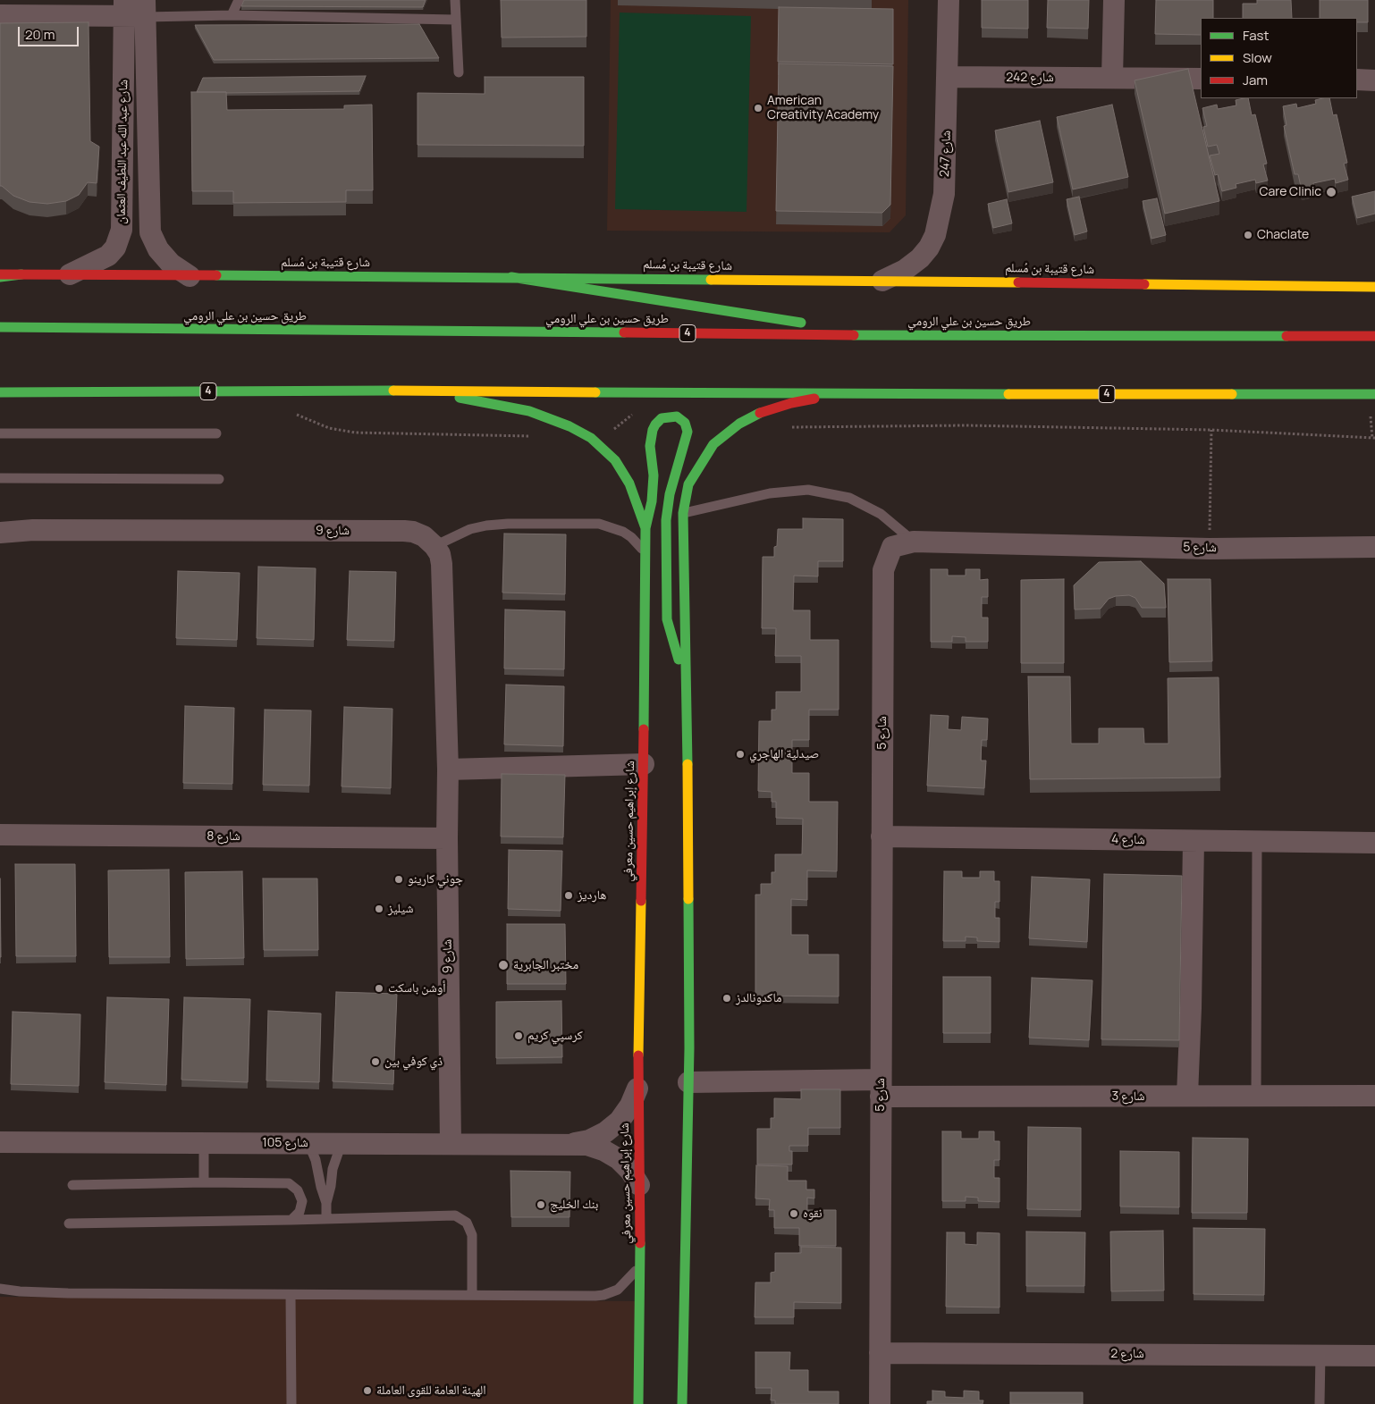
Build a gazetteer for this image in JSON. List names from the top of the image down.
{
  "streets": {
    "main road": [
      "شارع قتيبة بن مُسلم",
      "طريق حسين بن علي الرومي",
      "4",
      "شارع إبراهيم حسين معرفي"
    ],
    "street": [
      "شارع 242",
      "شارع عبد الله عبد اللطيف العثمان",
      "شارع 247",
      "شارع 9",
      "شارع 5",
      "شارع 8",
      "شارع 4",
      "شارع 3",
      "شارع 105",
      "شارع 2"
    ]
  },
  "crossings": [
    ["شارع 242", "شارع 247"],
    ["شارع عبد الله عبد اللطيف العثمان", "شارع قتيبة بن مُسلم"],
    ["شارع 247", "شارع قتيبة بن مُسلم"],
    ["4", "شارع إبراهيم حسين معرفي"],
    ["شارع 9", "شارع 8"],
    ["شارع 9", "شارع 105"],
    ["شارع 5", "شارع 4"],
    ["شارع 5", "شارع 3"],
    ["شارع 5", "شارع 2"],
    ["شارع إبراهيم حسين معرفي", "شارع 105"]
  ],
  "places": [
    "American Creativity Academy",
    "Care Clinic",
    "Chaclate",
    "صيدلية الهاجري",
    "جوني كارينو",
    "هارديز",
    "شيليز",
    "مختبر الجابرية",
    "أوشن باسكت",
    "ماكدونالدز",
    "كرسپي كريم",
    "ذي كوفي بين",
    "بنك الخليج",
    "نقوه",
    "الهيئة العامة للقوى العاملة"
  ],
  "legend": ["Fast", "Slow", "Jam"],
  "scale_bar": "20 m"
}
